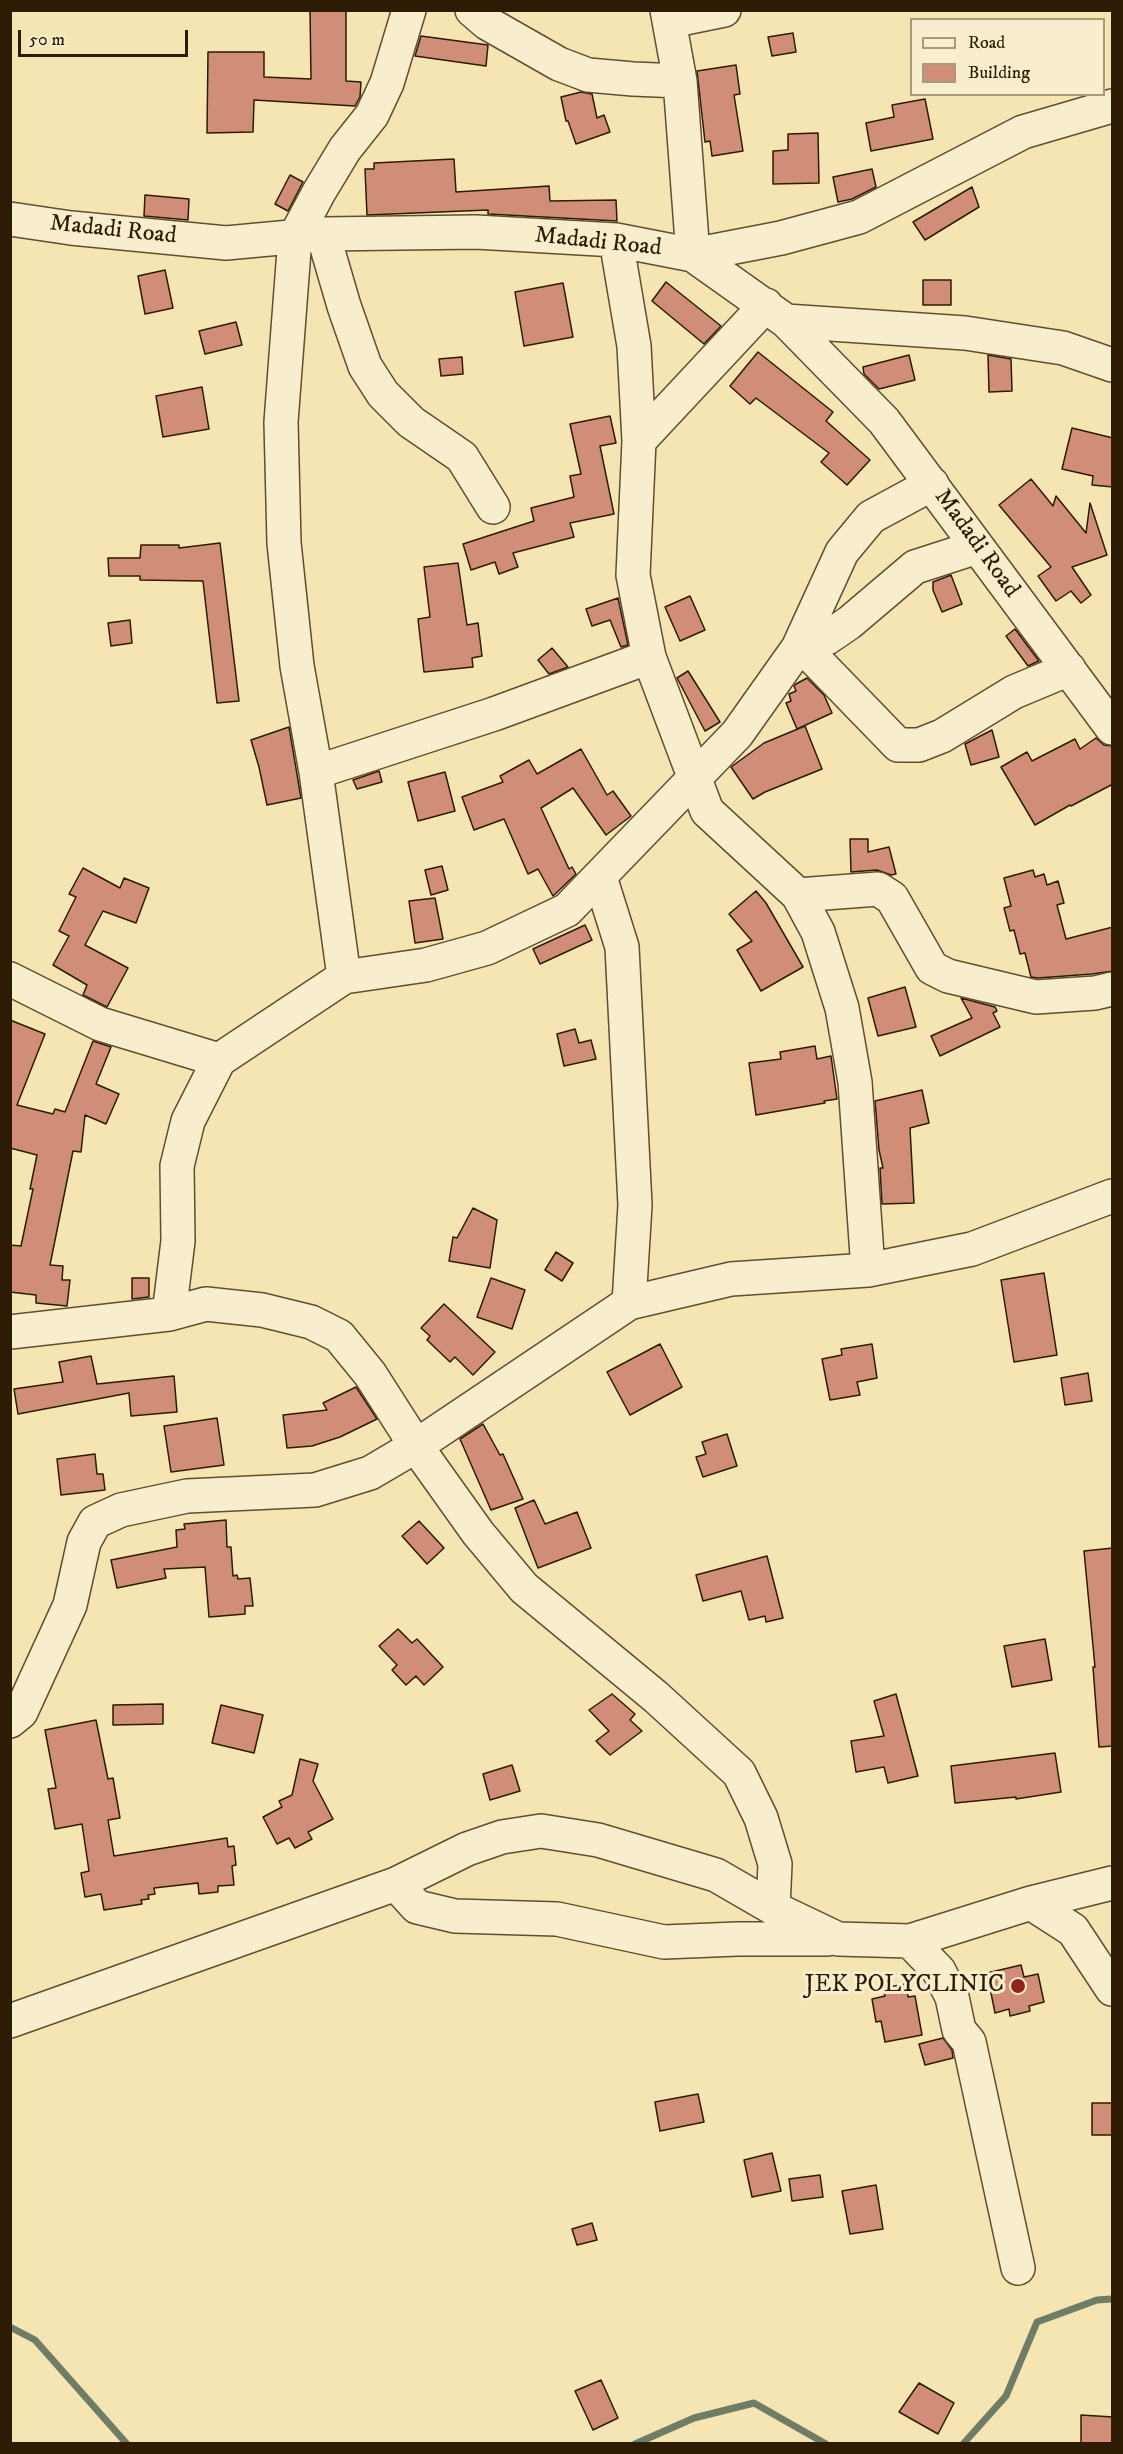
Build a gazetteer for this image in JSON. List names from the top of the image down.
{
  "streets": {
    "street": ["Madadi Road"]
  },
  "places": ["JEK POLYCLINIC"],
  "legend": ["Road", "Building"],
  "scale_bar": "50 m"
}
